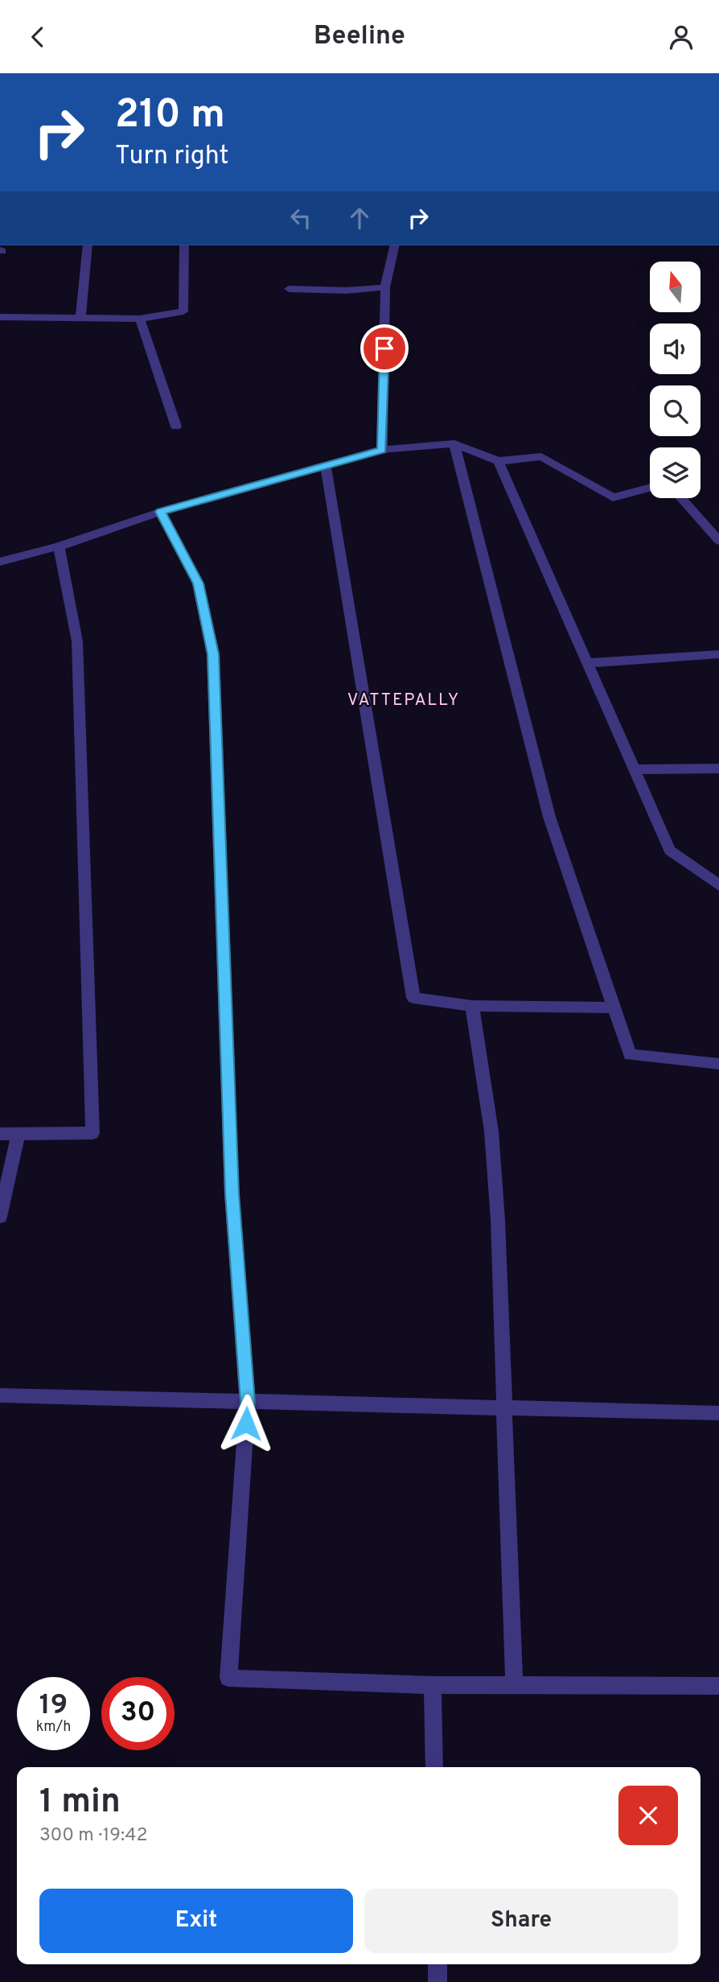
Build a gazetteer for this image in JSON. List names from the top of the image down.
{
  "districts": ["VATTEPALLY"],
  "north": "top",
  "page": {
    "header": "Beeline",
    "turn": ["210 m", "Turn right"],
    "speed": "19 km/h",
    "limit": "30",
    "heading": ["1 min", "300 m · 19:42"],
    "buttons": ["Exit", "Share"]
  }
}
